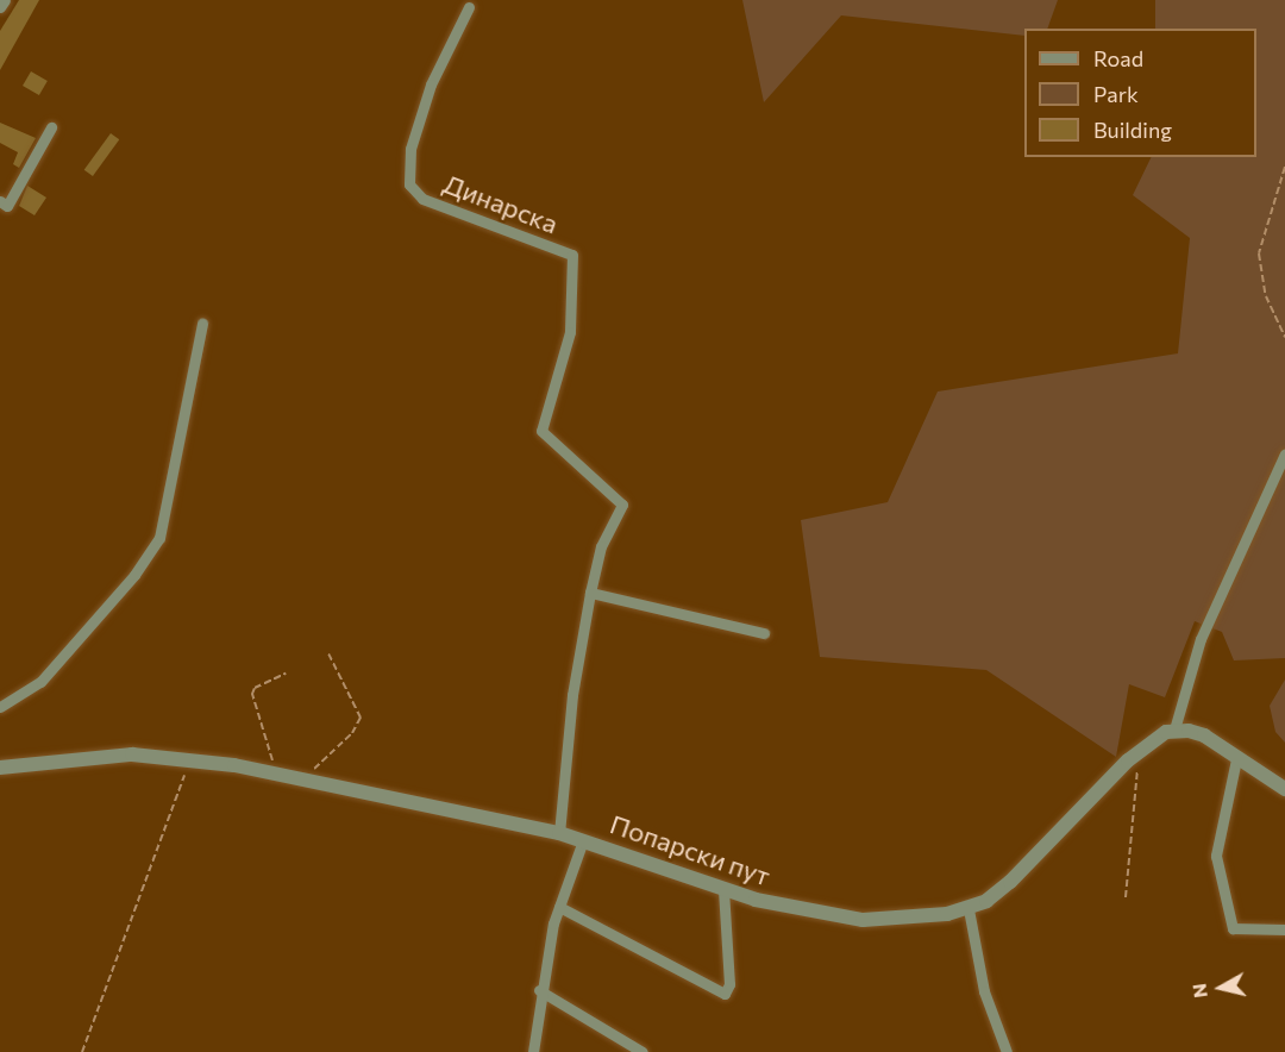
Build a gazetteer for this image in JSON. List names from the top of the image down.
{
  "streets": {
    "street": ["Динарска", "Попарски пут"]
  },
  "crossings": [
    ["Динарска", "Попарски пут"]
  ],
  "legend": ["Road", "Park", "Building"],
  "north": "left"
}
